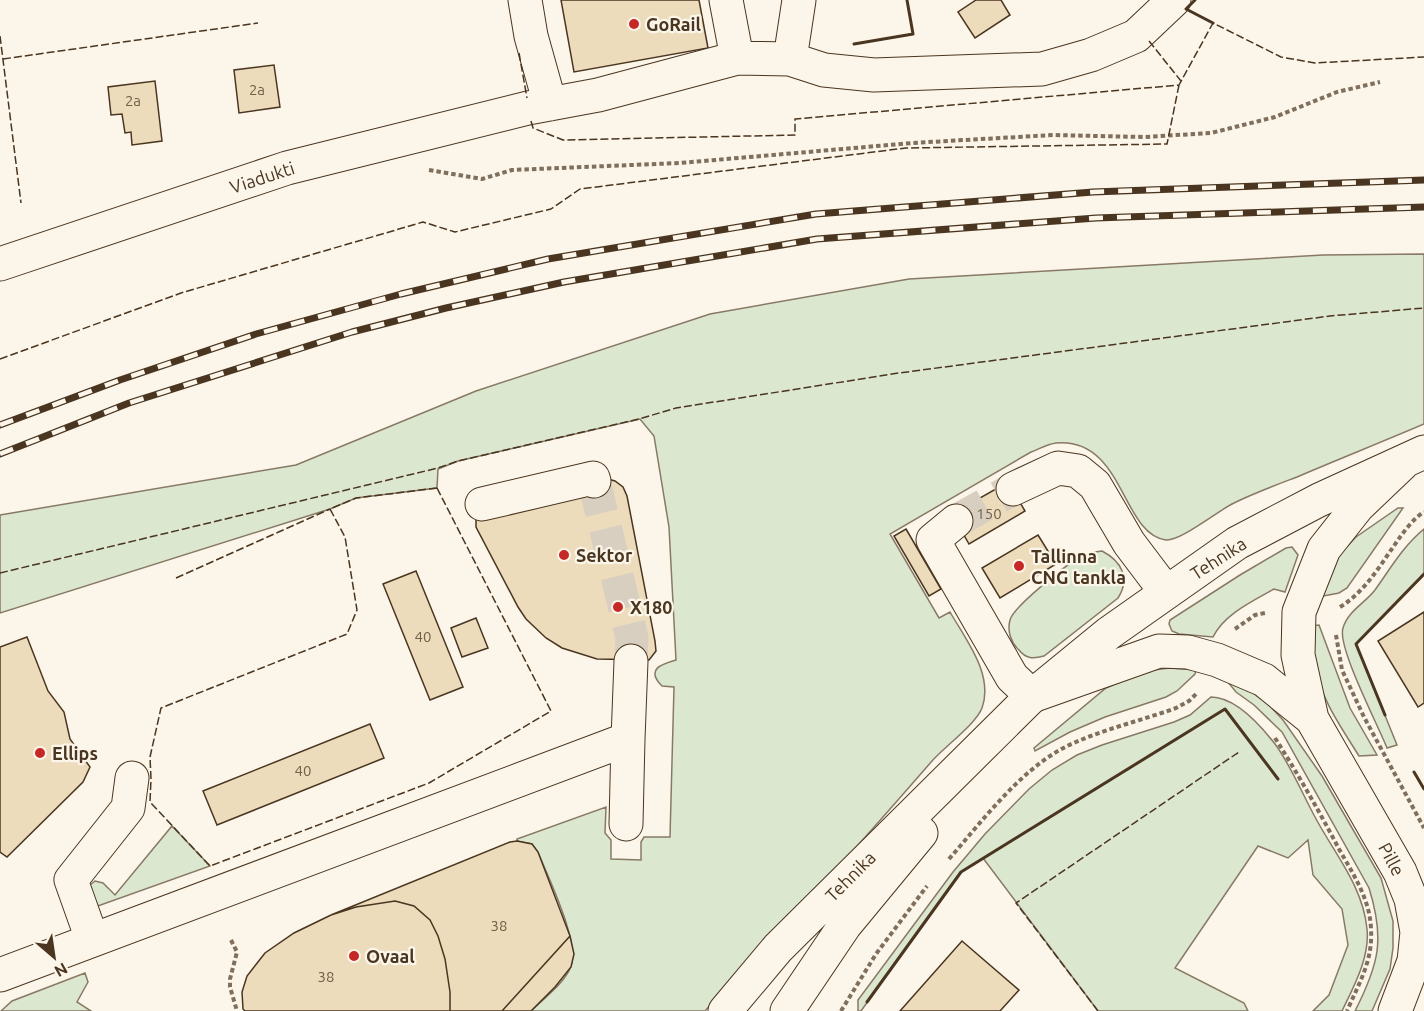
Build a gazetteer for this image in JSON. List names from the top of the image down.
{
  "streets": {
    "street": ["Viadukti", "Tehnika", "Pille"]
  },
  "crossings": [
    ["Tehnika", "Pille"]
  ],
  "places": [
    "GoRail",
    "Sektor",
    "Tallinna CNG tankla",
    "X180",
    "Ellips",
    "Ovaal"
  ],
  "house_numbers": [
    "2a",
    "2a",
    "150",
    "40",
    "40",
    "38",
    "38"
  ],
  "north": "bottom right"
}
